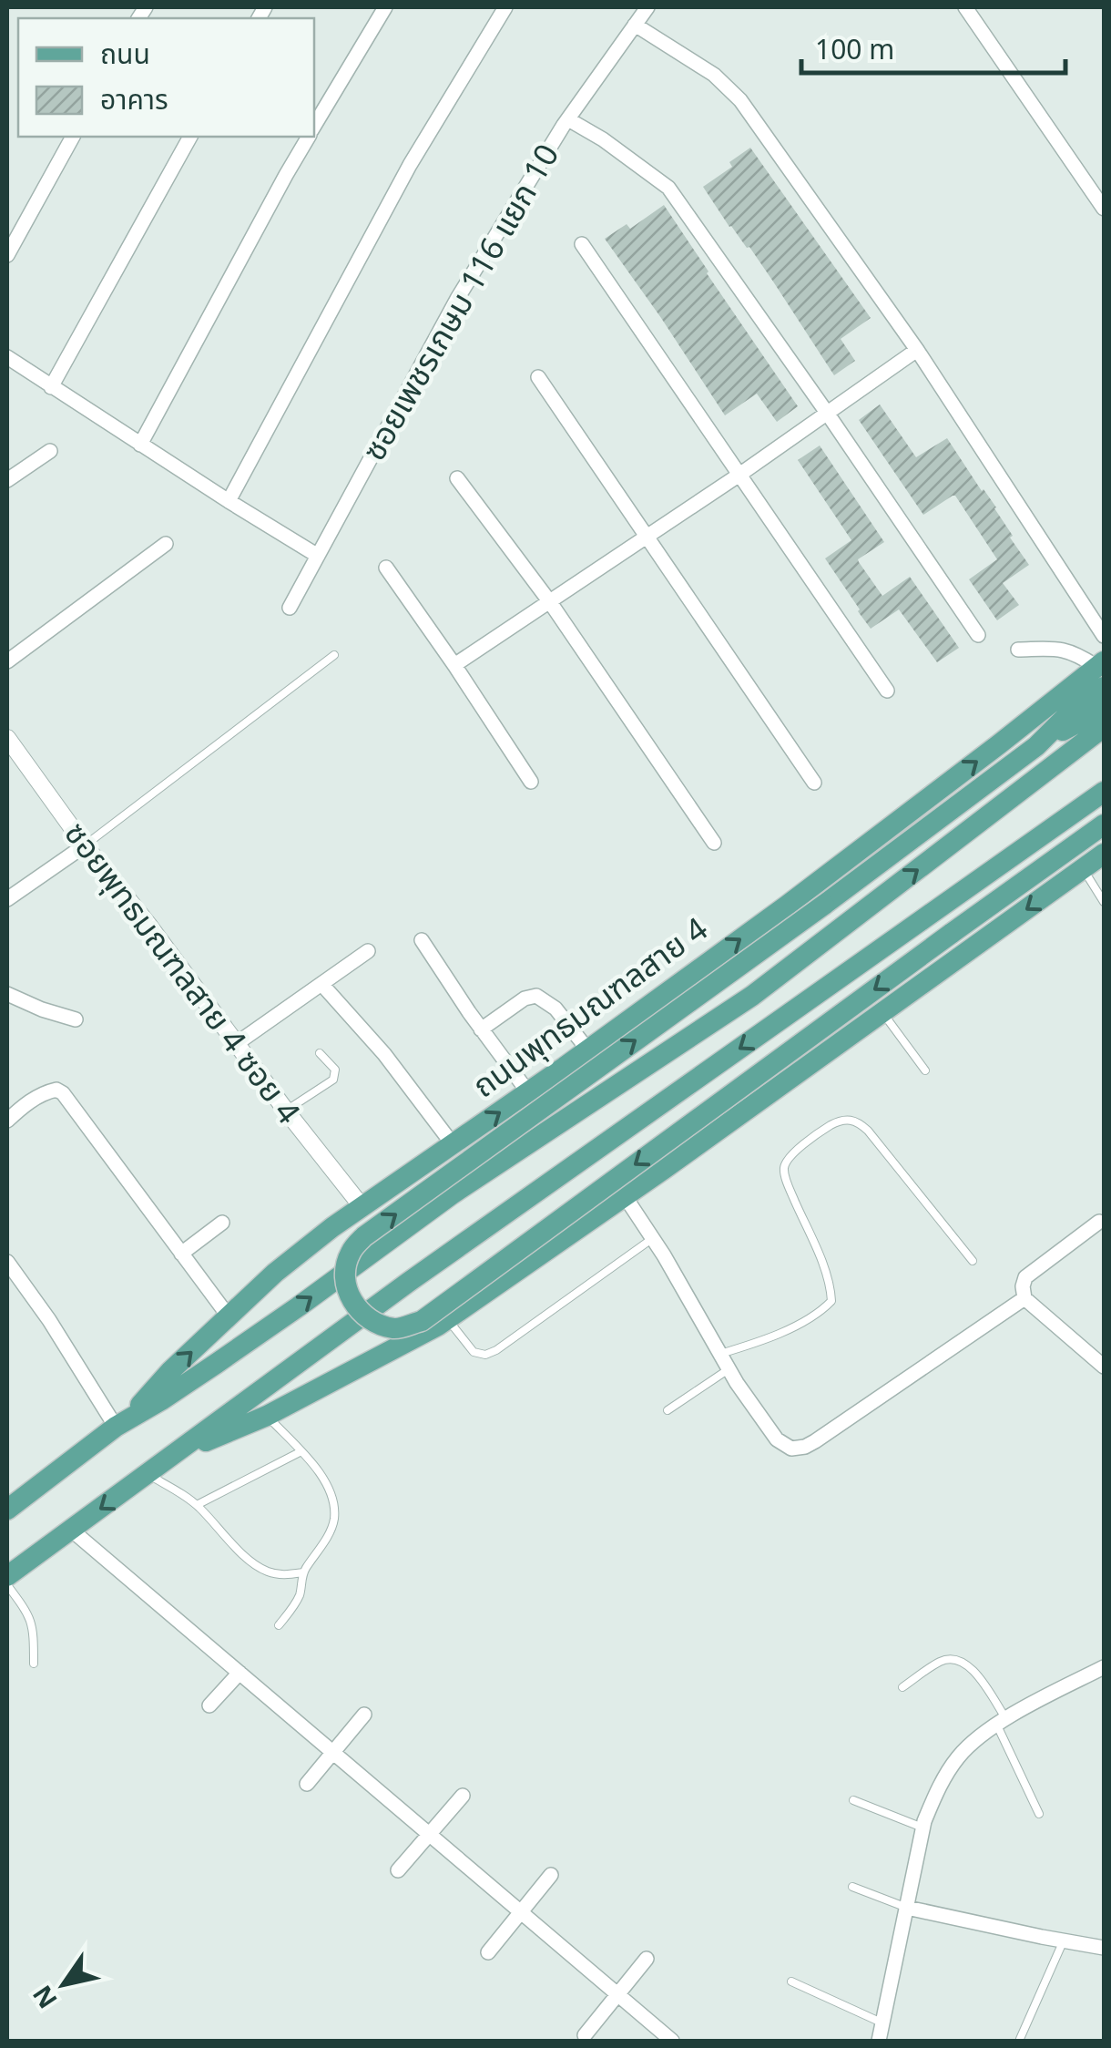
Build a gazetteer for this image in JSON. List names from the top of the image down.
{
  "streets": {
    "main road": ["ถนนพุทธมณฑลสาย 4"],
    "street": ["ซอยเพชรเกษม 116 แยก 10", "ซอยพุทธมณฑลสาย 4 ซอย 4"]
  },
  "crossings": [
    ["ซอยพุทธมณฑลสาย 4 ซอย 4", "ถนนพุทธมณฑลสาย 4"]
  ],
  "legend": ["ถนน", "อาคาร"],
  "scale_bar": "100 m",
  "north": "bottom left"
}
